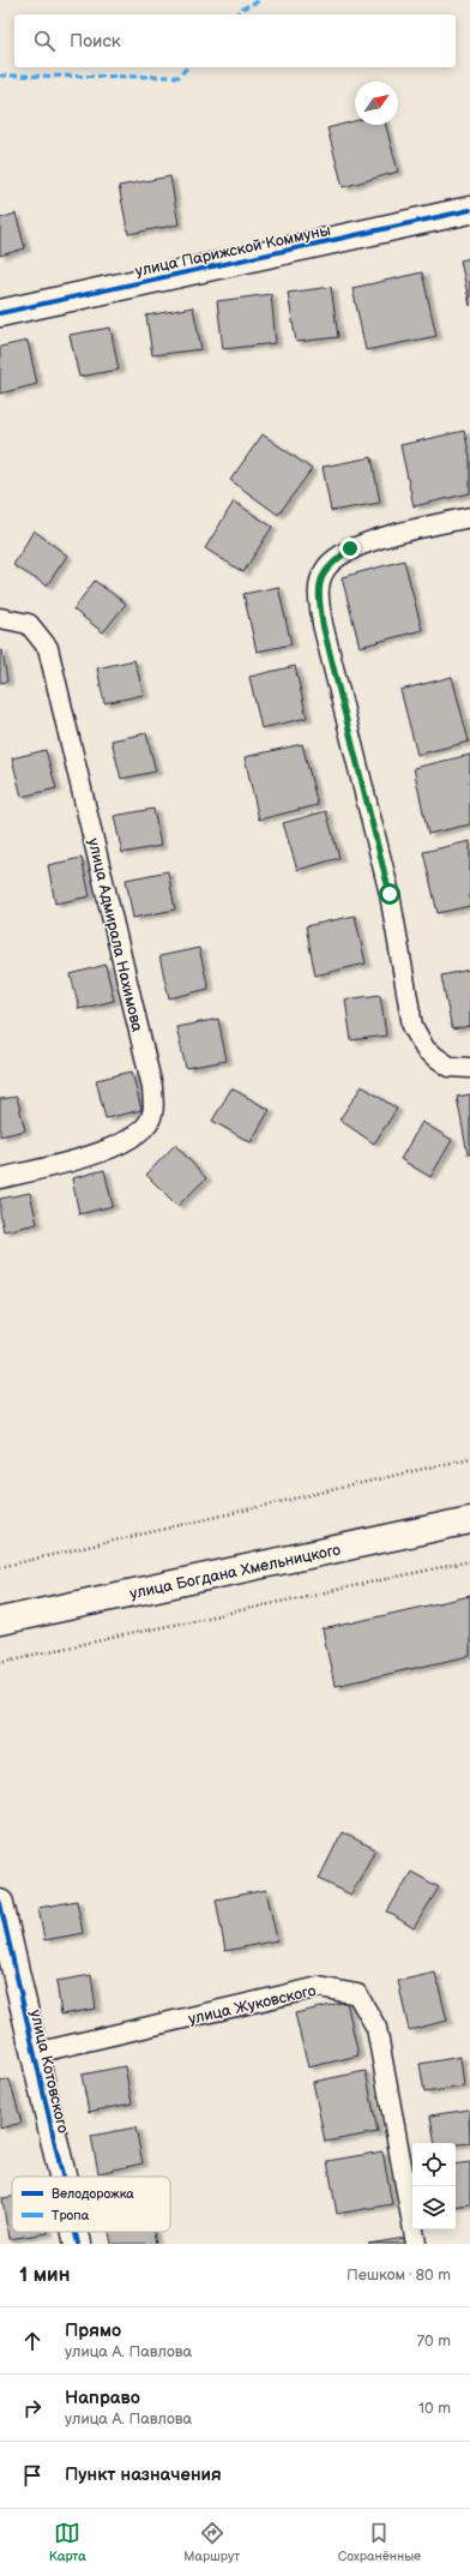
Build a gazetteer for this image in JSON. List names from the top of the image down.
{
  "streets": {
    "street": ["улица Парижской Коммуны", "улица Богдана Хмельницкого", "улица Котовского"],
    "lane": ["улица Адмирала Нахимова", "улица Жуковского"]
  },
  "crossings": [
    ["улица Жуковского", "улица Котовского"]
  ],
  "legend": ["Велодорожка", "Тропа"],
  "north": "top right",
  "page": {
    "search": "Поиск",
    "heading": ["1 мин", "Пешком · 80 m"],
    "list": [
      ["Прямо", "улица А. Павлова", "70 m"],
      ["Направо", "улица А. Павлова", "10 m"],
      "Пункт назначения"
    ],
    "nav": ["Карта", "Маршрут", "Сохранённые"]
  }
}
